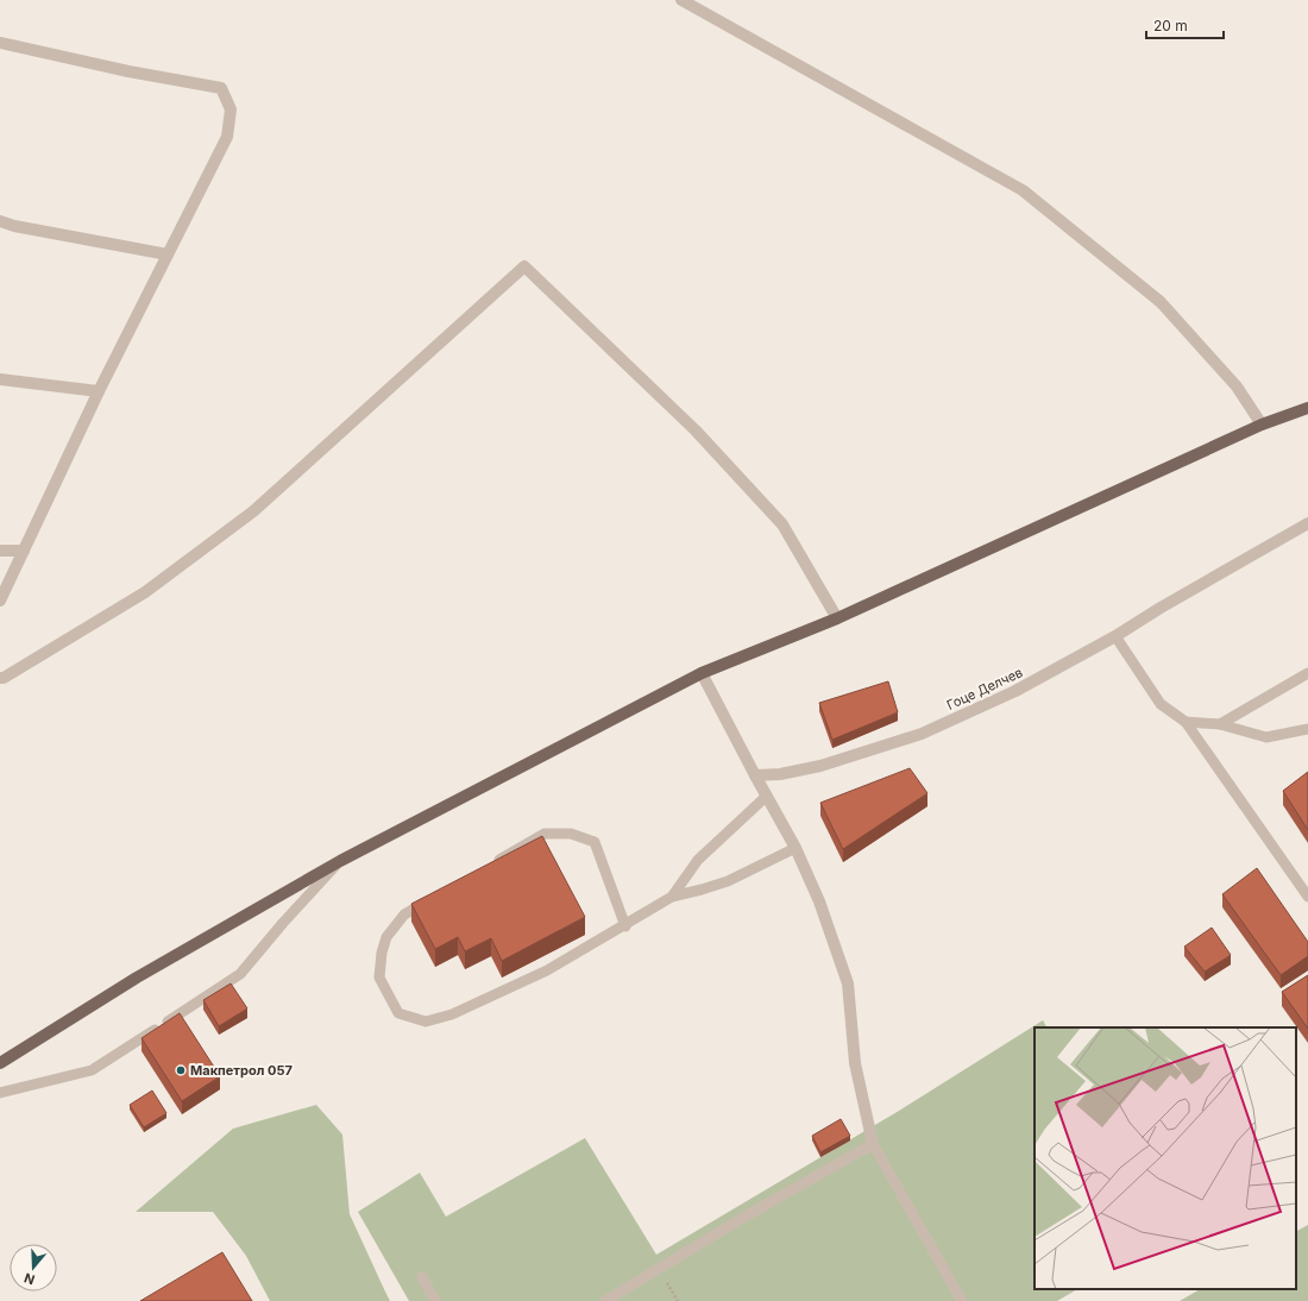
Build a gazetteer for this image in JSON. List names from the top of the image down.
{
  "streets": {
    "street": ["Гоце Делчев"]
  },
  "places": ["Макпетрол 057"],
  "scale_bar": "20 m",
  "north": "bottom"
}
